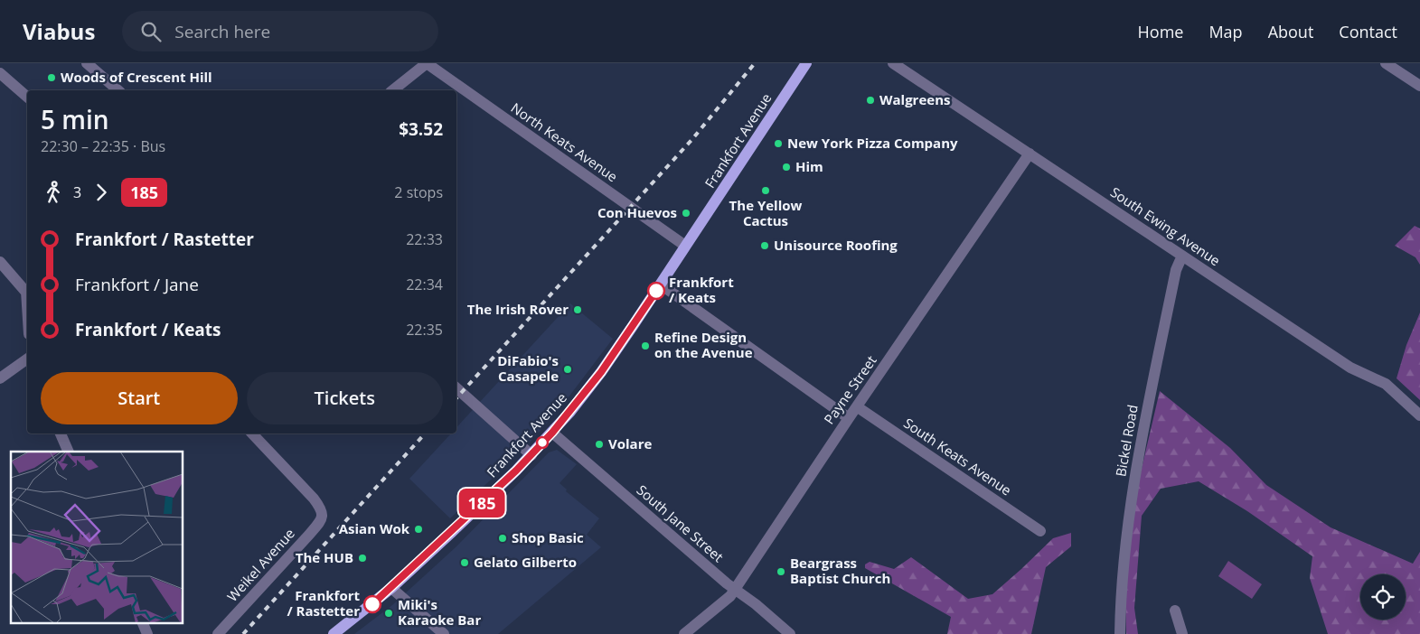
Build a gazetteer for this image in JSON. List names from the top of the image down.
{
  "streets": {
    "main road": ["Frankfort Avenue"],
    "street": [
      "North Keats Avenue",
      "South Ewing Avenue",
      "Payne Street",
      "Bickel Road",
      "South Keats Avenue",
      "South Jane Street",
      "Weikel Avenue"
    ]
  },
  "crossings": [
    ["Frankfort Avenue", "North Keats Avenue"],
    ["Frankfort Avenue", "South Jane Street"],
    ["South Ewing Avenue", "Payne Street"],
    ["South Ewing Avenue", "Bickel Road"],
    ["Payne Street", "South Keats Avenue"],
    ["Payne Street", "South Jane Street"]
  ],
  "places": [
    "Woods of Crescent Hill",
    "Walgreens",
    "New York Pizza Company",
    "Him",
    "The Yellow Cactus",
    "Con Huevos",
    "Unisource Roofing",
    "Frankfort / Keats",
    "The Irish Rover",
    "Refine Design on the Avenue",
    "DiFabio's Casapele",
    "Volare",
    "Asian Wok",
    "Shop Basic",
    "The HUB",
    "Gelato Gilberto",
    "Beargrass Baptist Church",
    "Frankfort / Rastetter",
    "Miki's Karaoke Bar"
  ],
  "lines": ["bus line 185"],
  "page": {
    "header": "Viabus",
    "search": "Search here",
    "nav": [
      "Home",
      "Map",
      "About",
      "Contact"
    ],
    "on_map": "185",
    "heading": ["5 min", "22:30 – 22:35 · Bus", "$3.52"],
    "legs": ["3", "185", "2 stops"],
    "list": [
      {
        "name": "Frankfort / Rastetter",
        "value": "22:33"
      },
      {
        "name": "Frankfort / Jane",
        "value": "22:34"
      },
      {
        "name": "Frankfort / Keats",
        "value": "22:35"
      }
    ],
    "buttons": ["Start", "Tickets"]
  }
}
